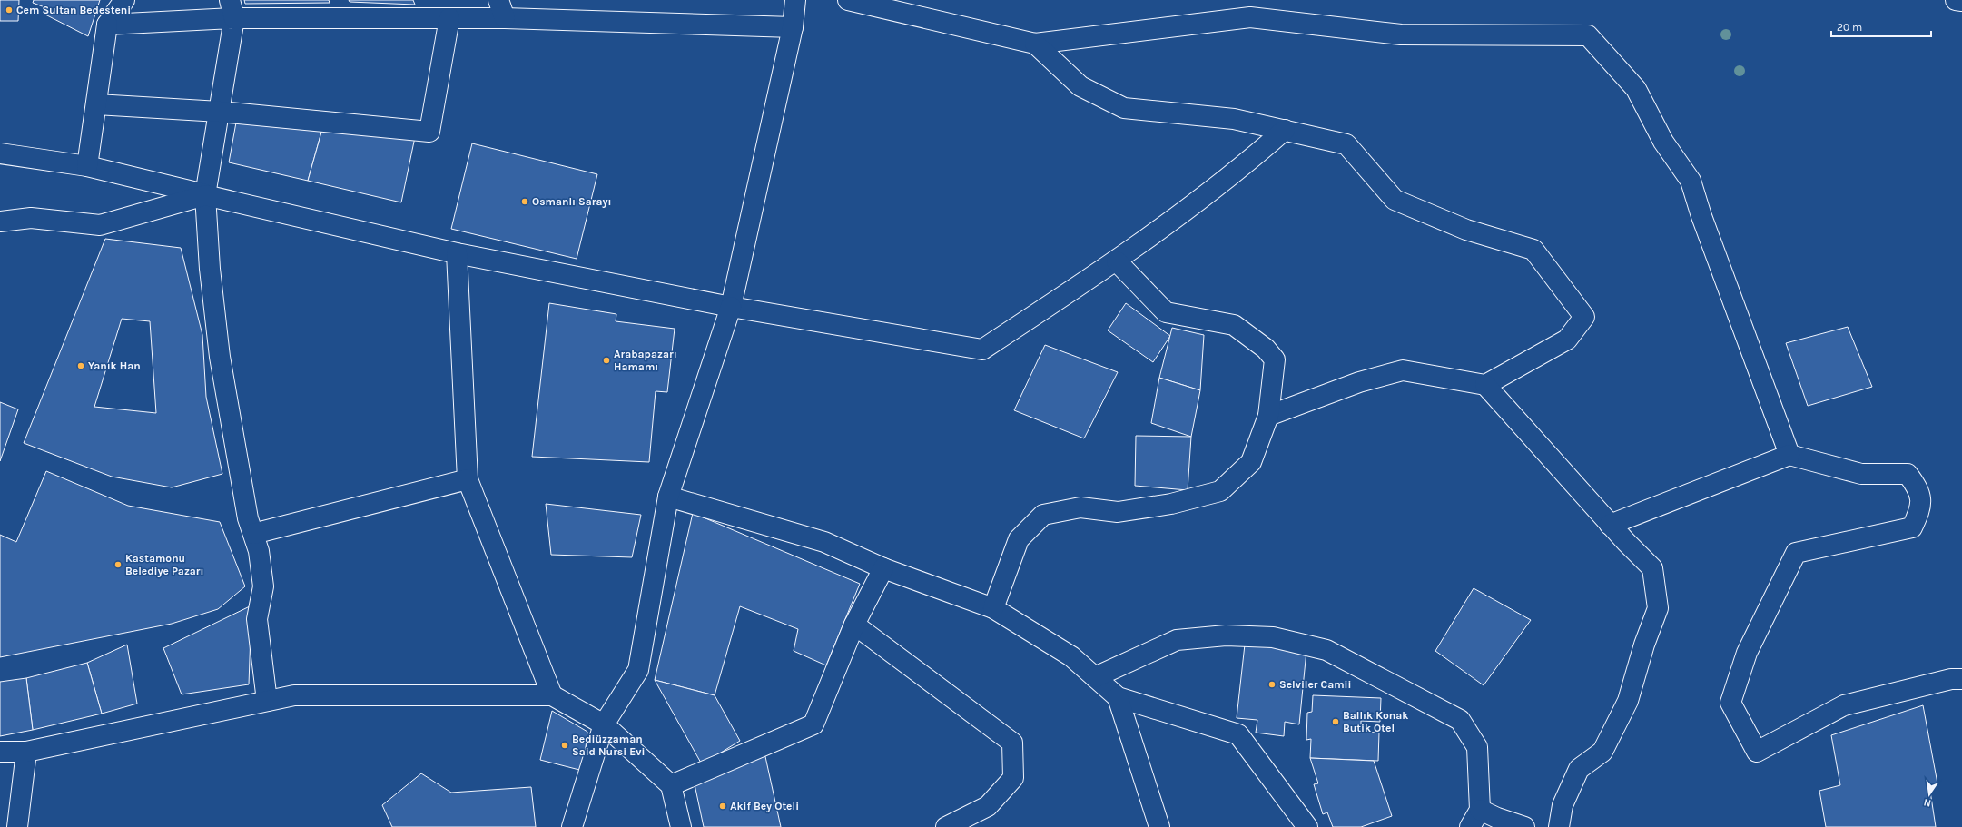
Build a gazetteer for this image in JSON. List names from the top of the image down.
{
  "places": [
    "Cem Sultan Bedesteni",
    "Osmanlı Sarayı",
    "Arabapazarı Hamamı",
    "Yanık Han",
    "Kastamonu Belediye Pazarı",
    "Selviler Camii",
    "Ballık Konak Butik Otel",
    "Bediüzzaman Said Nursi Evi",
    "Akif Bey Oteli"
  ],
  "scale_bar": "20 m",
  "north": "bottom"
}
